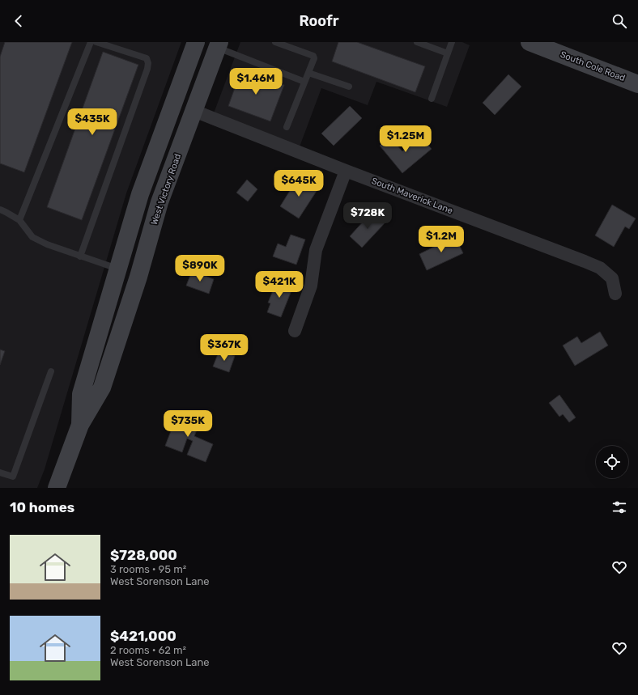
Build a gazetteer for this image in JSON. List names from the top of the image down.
{
  "streets": {
    "main road": ["South Cole Road", "West Victory Road"],
    "street": ["South Maverick Lane"]
  },
  "crossings": [
    ["West Victory Road", "South Maverick Lane"]
  ],
  "page": {
    "header": "Roofr",
    "price": [
      "$1.46M",
      "$435K",
      "$1.25M",
      "$645K",
      "$728K",
      "$1.2M",
      "$890K",
      "$421K",
      "$367K",
      "$735K"
    ],
    "heading": "10 homes",
    "list": [
      {
        "name": "$728,000",
        "note": "3 rooms · 95 m² · West Sorenson Lane"
      },
      {
        "name": "$421,000",
        "note": "2 rooms · 62 m² · West Sorenson Lane"
      }
    ]
  }
}
